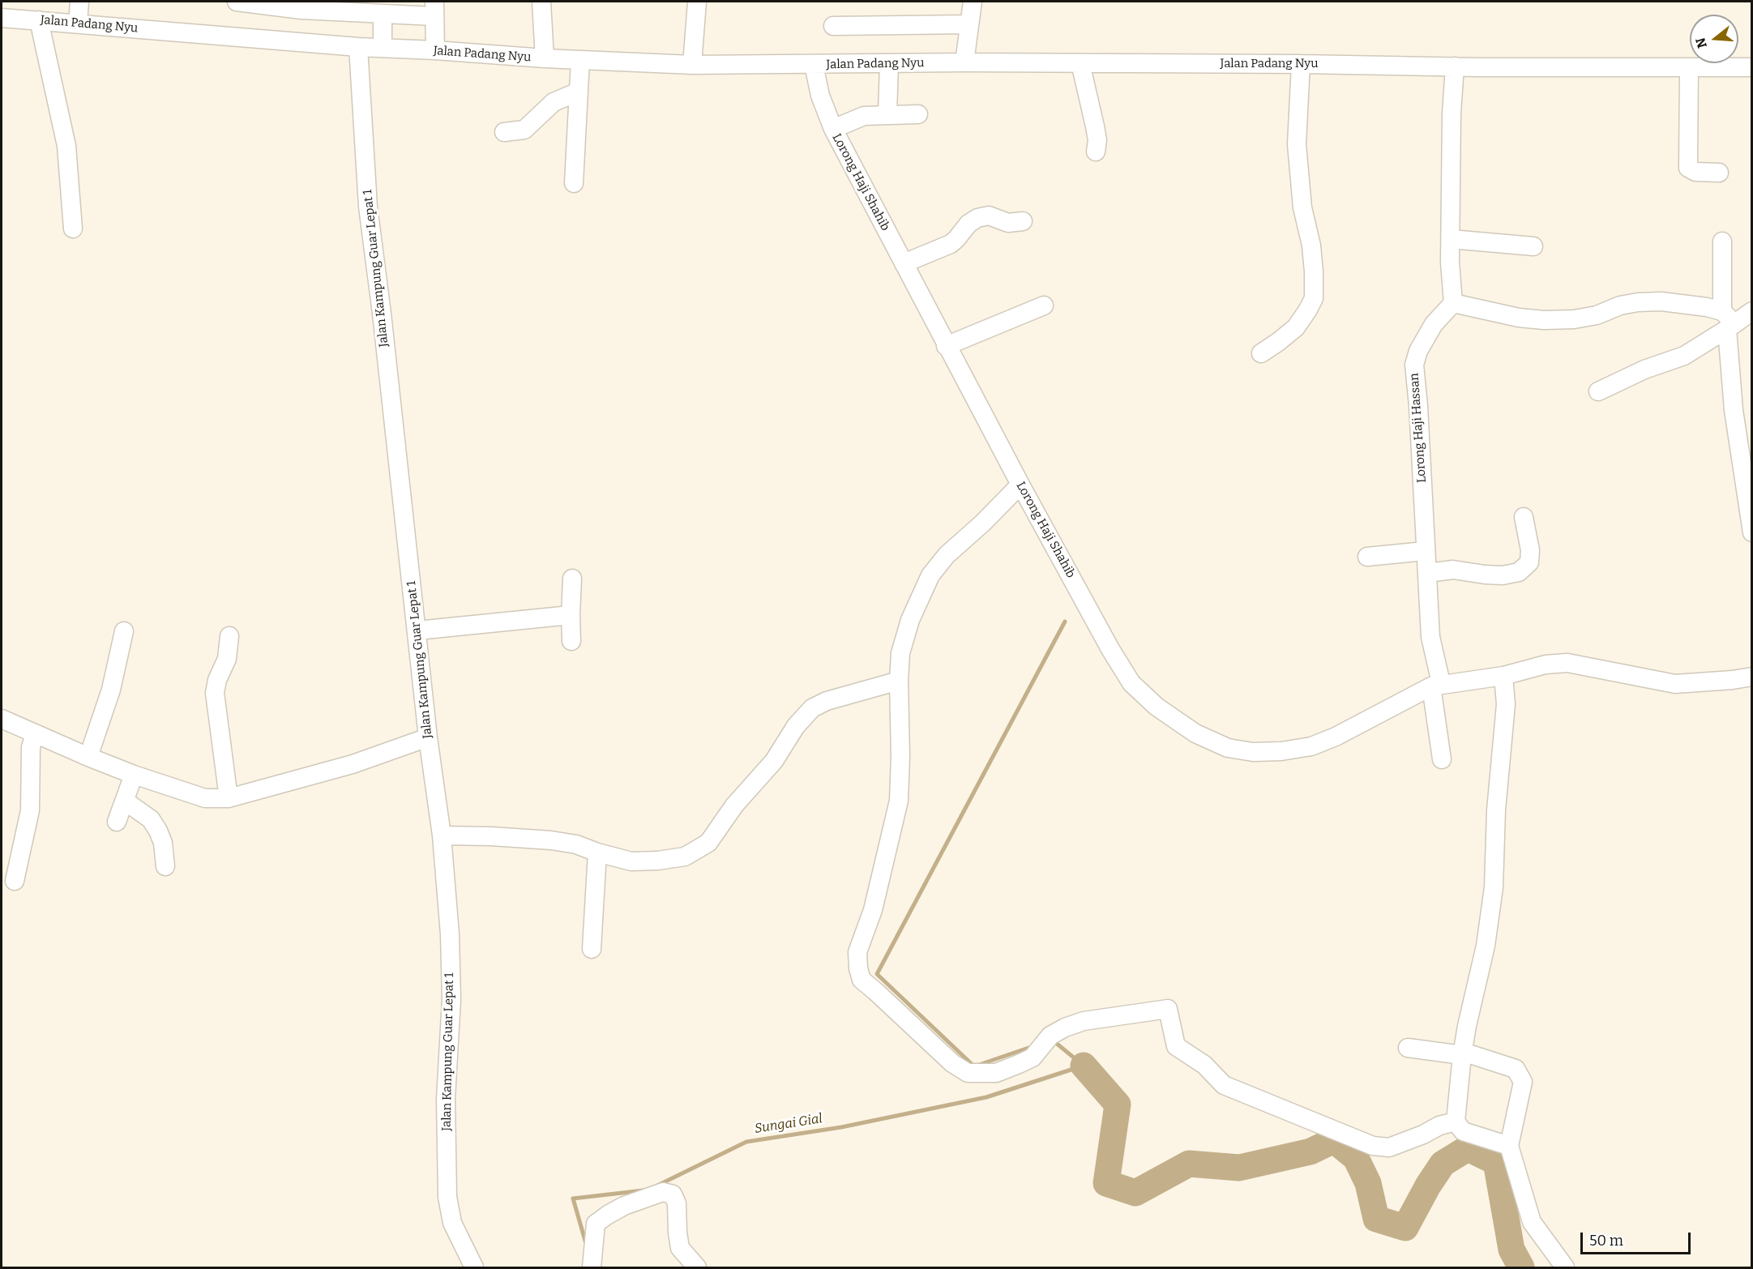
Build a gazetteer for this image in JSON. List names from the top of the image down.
{
  "streets": {
    "street": [
      "Jalan Padang Nyu",
      "Lorong Haji Shahib",
      "Jalan Kampung Guar Lepat 1",
      "Lorong Haji Hassan"
    ]
  },
  "crossings": [
    ["Jalan Padang Nyu", "Lorong Haji Shahib"],
    ["Jalan Padang Nyu", "Jalan Kampung Guar Lepat 1"],
    ["Lorong Haji Shahib", "Lorong Haji Hassan"]
  ],
  "water": ["Sungai Gial"],
  "scale_bar": "50 m",
  "north": "left"
}
